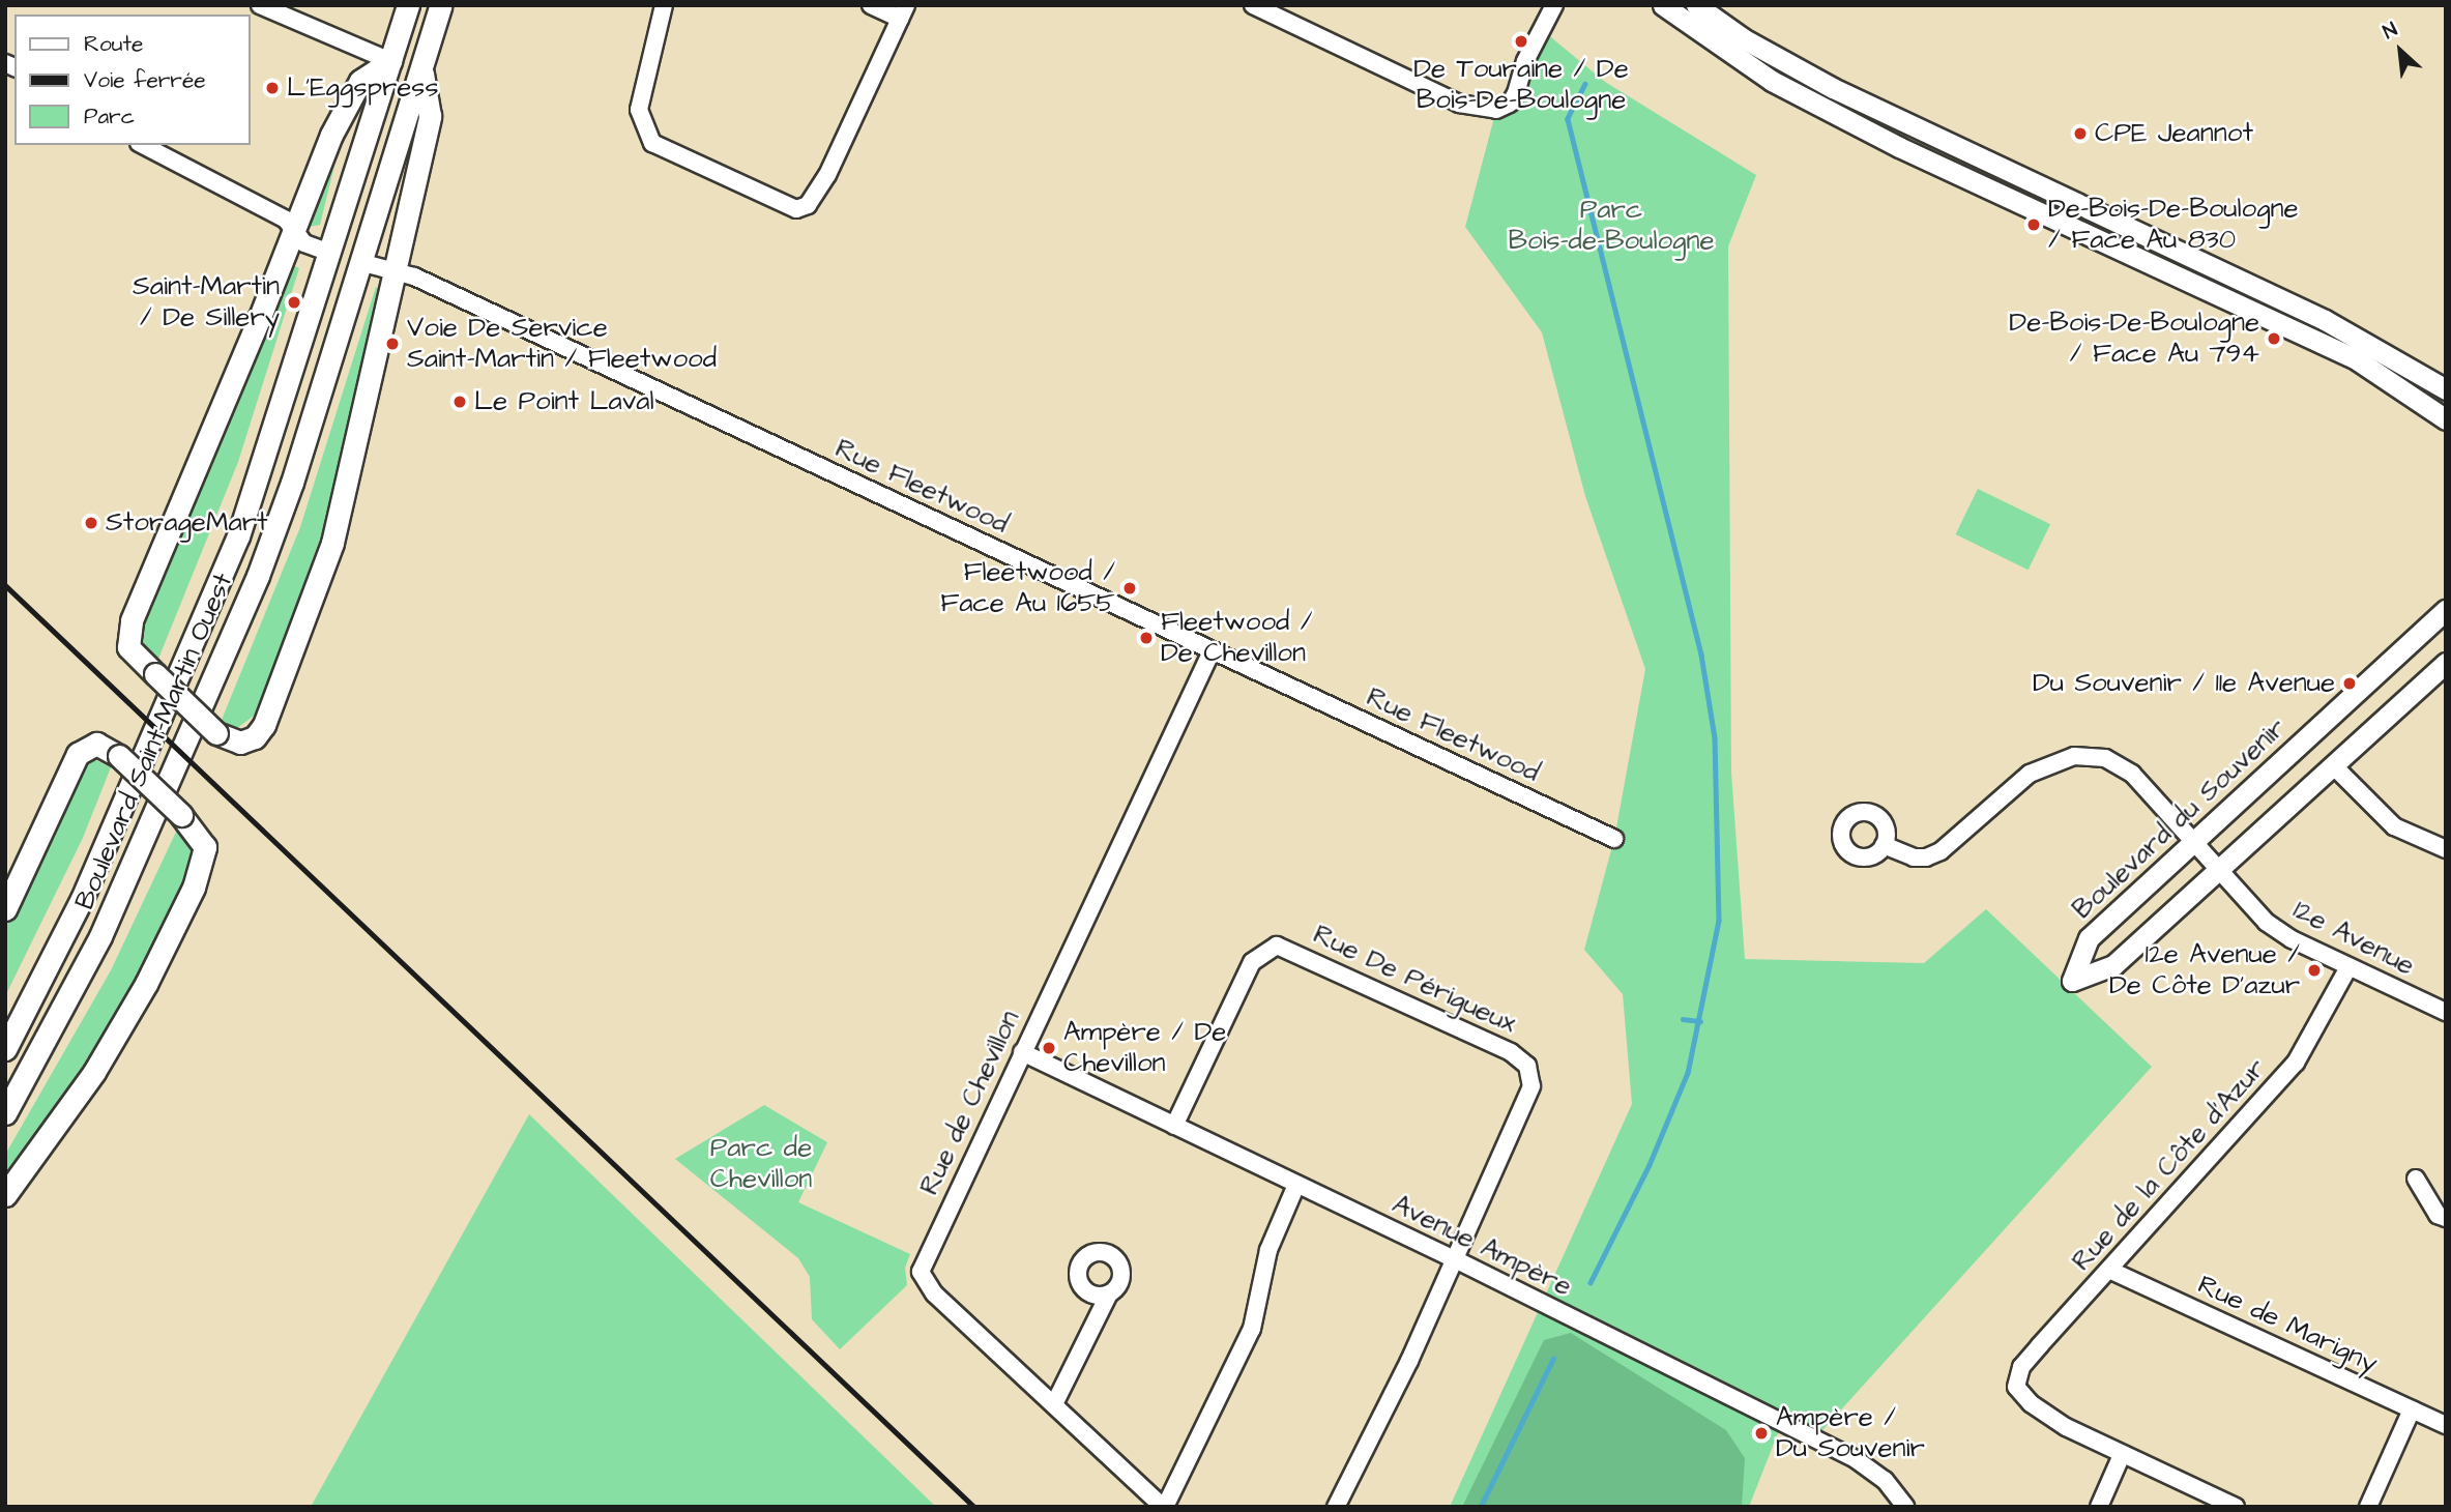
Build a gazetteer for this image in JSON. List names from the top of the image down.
{
  "streets": {
    "main road": ["Boulevard Saint-Martin Ouest"],
    "street": [
      "Rue Fleetwood",
      "Boulevard du Souvenir",
      "12e Avenue",
      "Rue De Périgueux",
      "Rue de Chevillon",
      "Rue de la Côte d'Azur",
      "Avenue Ampère",
      "Rue de Marigny"
    ]
  },
  "crossings": [
    ["Rue Fleetwood", "Boulevard Saint-Martin Ouest"],
    ["Rue Fleetwood", "Rue de Chevillon"],
    ["Boulevard du Souvenir", "12e Avenue"],
    ["12e Avenue", "Rue de la Côte d'Azur"],
    ["Rue De Périgueux", "Avenue Ampère"],
    ["Rue de Chevillon", "Avenue Ampère"],
    ["Rue de la Côte d'Azur", "Rue de Marigny"]
  ],
  "parks": ["Parc Bois-de-Boulogne", "Parc de Chevillon"],
  "places": [
    "De Touraine / De Bois-De-Boulogne",
    "L'Eggspress",
    "CPE Jeannot",
    "De-Bois-De-Boulogne / Face Au 830",
    "Saint-Martin / De Sillery",
    "De-Bois-De-Boulogne / Face Au 794",
    "Voie De Service Saint-Martin / Fleetwood",
    "Le Point Laval",
    "StorageMart",
    "Fleetwood / Face Au 1655",
    "Fleetwood / De Chevillon",
    "Du Souvenir / 11e Avenue",
    "12e Avenue / De Côte D'azur",
    "Ampère / De Chevillon",
    "Ampère / Du Souvenir"
  ],
  "legend": ["Route", "Voie ferrée", "Parc"],
  "north": "top left"
}
